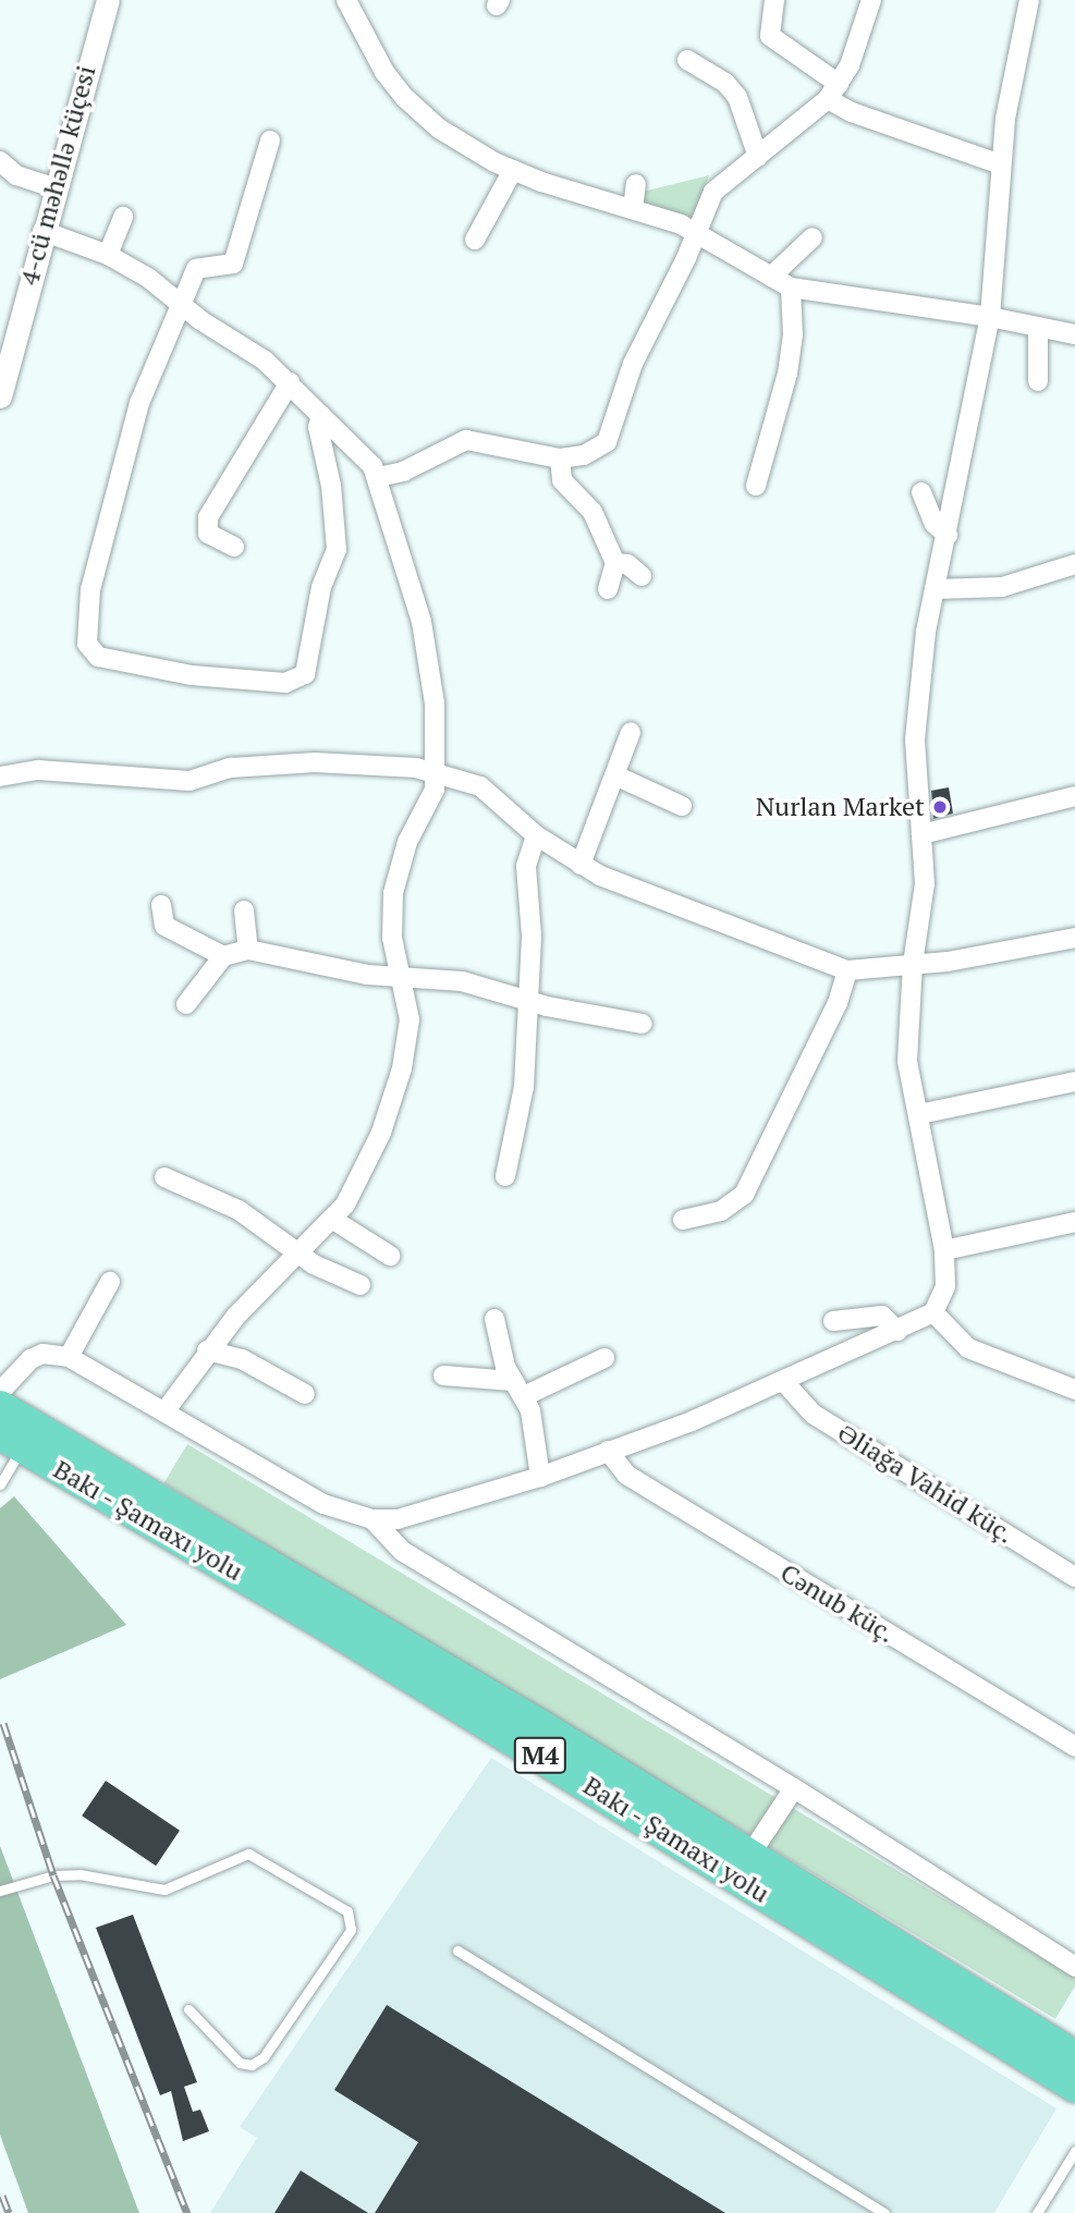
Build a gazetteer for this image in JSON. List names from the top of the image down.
{
  "streets": {
    "highway": ["Bakı - Şamaxı yolu", "M4"],
    "street": ["4-cü məhəllə küçesi", "Əliağa Vahid küç.", "Cənub küç."]
  },
  "places": ["Nurlan Market"]
}
